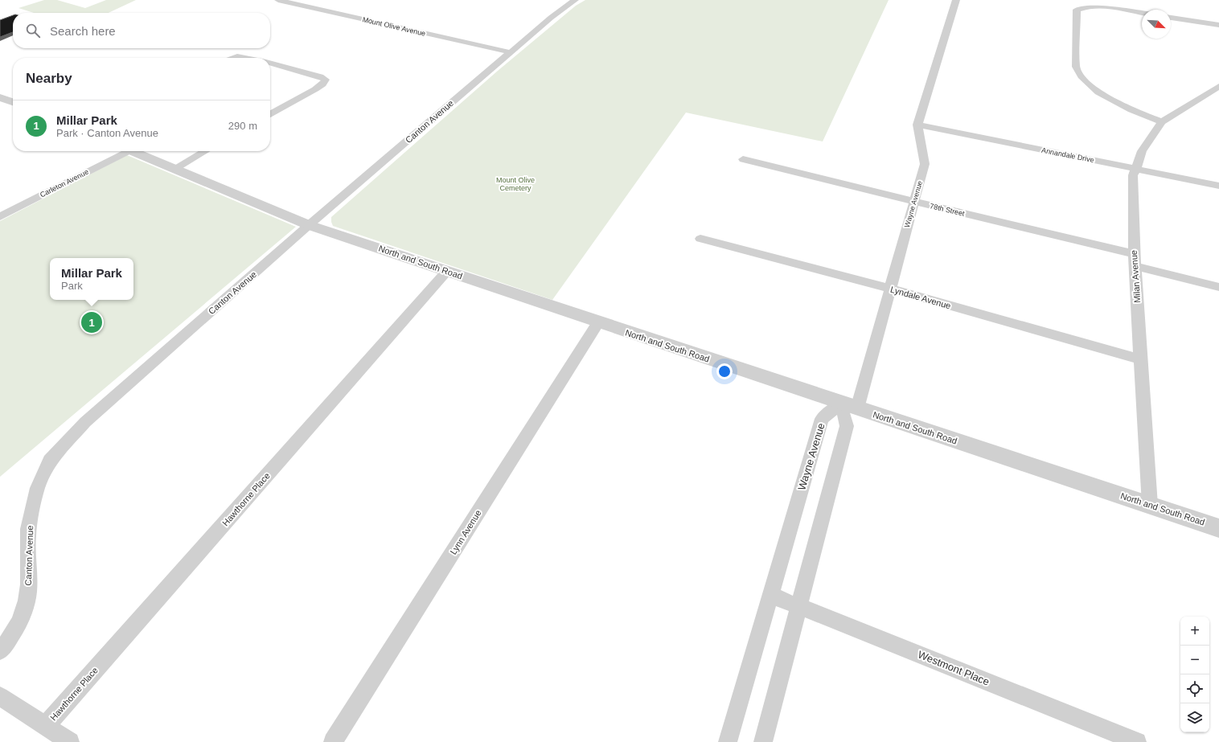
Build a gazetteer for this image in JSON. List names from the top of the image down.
{
  "streets": {
    "street": [
      "Mount Olive Avenue",
      "Canton Avenue",
      "Annandale Drive",
      "Carleton Avenue",
      "Wayne Avenue",
      "78th Street",
      "North and South Road",
      "Milan Avenue",
      "Lyndale Avenue",
      "Hawthorne Place",
      "Lynn Avenue",
      "Westmont Place"
    ]
  },
  "crossings": [
    ["Mount Olive Avenue", "Canton Avenue"],
    ["Canton Avenue", "North and South Road"],
    ["Annandale Drive", "Wayne Avenue"],
    ["Annandale Drive", "Milan Avenue"],
    ["Wayne Avenue", "78th Street"],
    ["Wayne Avenue", "North and South Road"],
    ["Wayne Avenue", "Lyndale Avenue"],
    ["Wayne Avenue", "Westmont Place"],
    ["78th Street", "Milan Avenue"],
    ["North and South Road", "Milan Avenue"],
    ["North and South Road", "Hawthorne Place"],
    ["North and South Road", "Lynn Avenue"],
    ["Milan Avenue", "Lyndale Avenue"]
  ],
  "parks": ["Mount Olive Cemetery"],
  "north": "bottom right",
  "page": {
    "search": "Search here",
    "heading": "Nearby",
    "list": [
      {
        "mark": "1",
        "name": "Millar Park",
        "note": "Park · Canton Avenue",
        "value": "290 m"
      }
    ],
    "popup": ["Millar Park", "Park"],
    "pins": "1",
    "map_buttons": ["+", "−"]
  }
}
